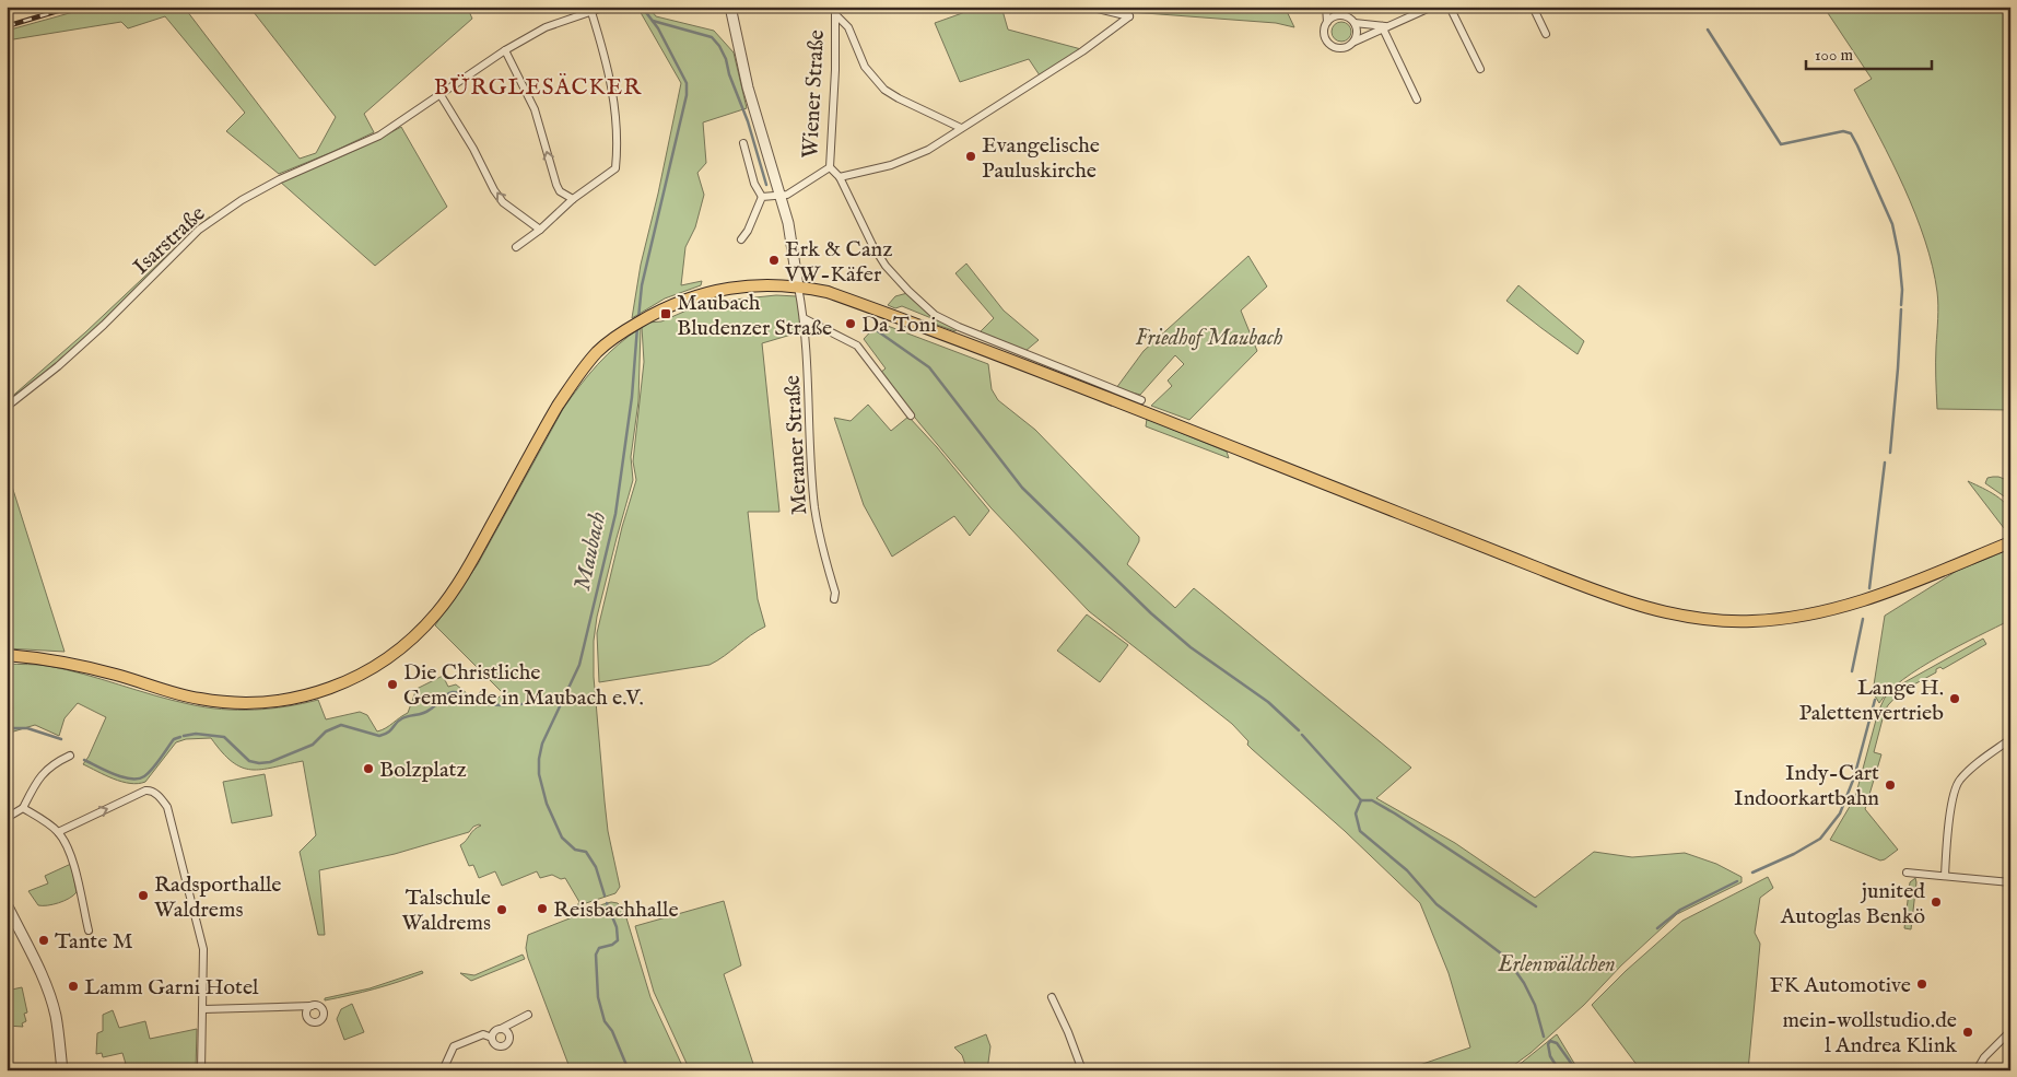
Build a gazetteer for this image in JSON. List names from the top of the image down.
{
  "streets": {
    "street": ["Wiener Straße", "Isarstraße", "Meraner Straße"]
  },
  "districts": ["BÜRGLESÄCKER"],
  "water": ["Maubach"],
  "parks": ["Friedhof Maubach", "Erlenwäldchen"],
  "places": {
    "other": [
      "Evangelische Pauluskirche",
      "Erk & Canz VW-Käfer",
      "Da Toni",
      "Die Christliche Gemeinde in Maubach e.V.",
      "Lange H. Palettenvertrieb",
      "Bolzplatz",
      "Indy-Cart Indoorkartbahn",
      "Radsporthalle Waldrems",
      "junited Autoglas Benkö",
      "Reisbachhalle",
      "Talschule Waldrems",
      "Tante M",
      "FK Automotive",
      "Lamm Garni Hotel",
      "mein-wollstudio.de l Andrea Klink"
    ],
    "transit": ["Maubach Bludenzer Straße"]
  },
  "scale_bar": "100 m"
}
